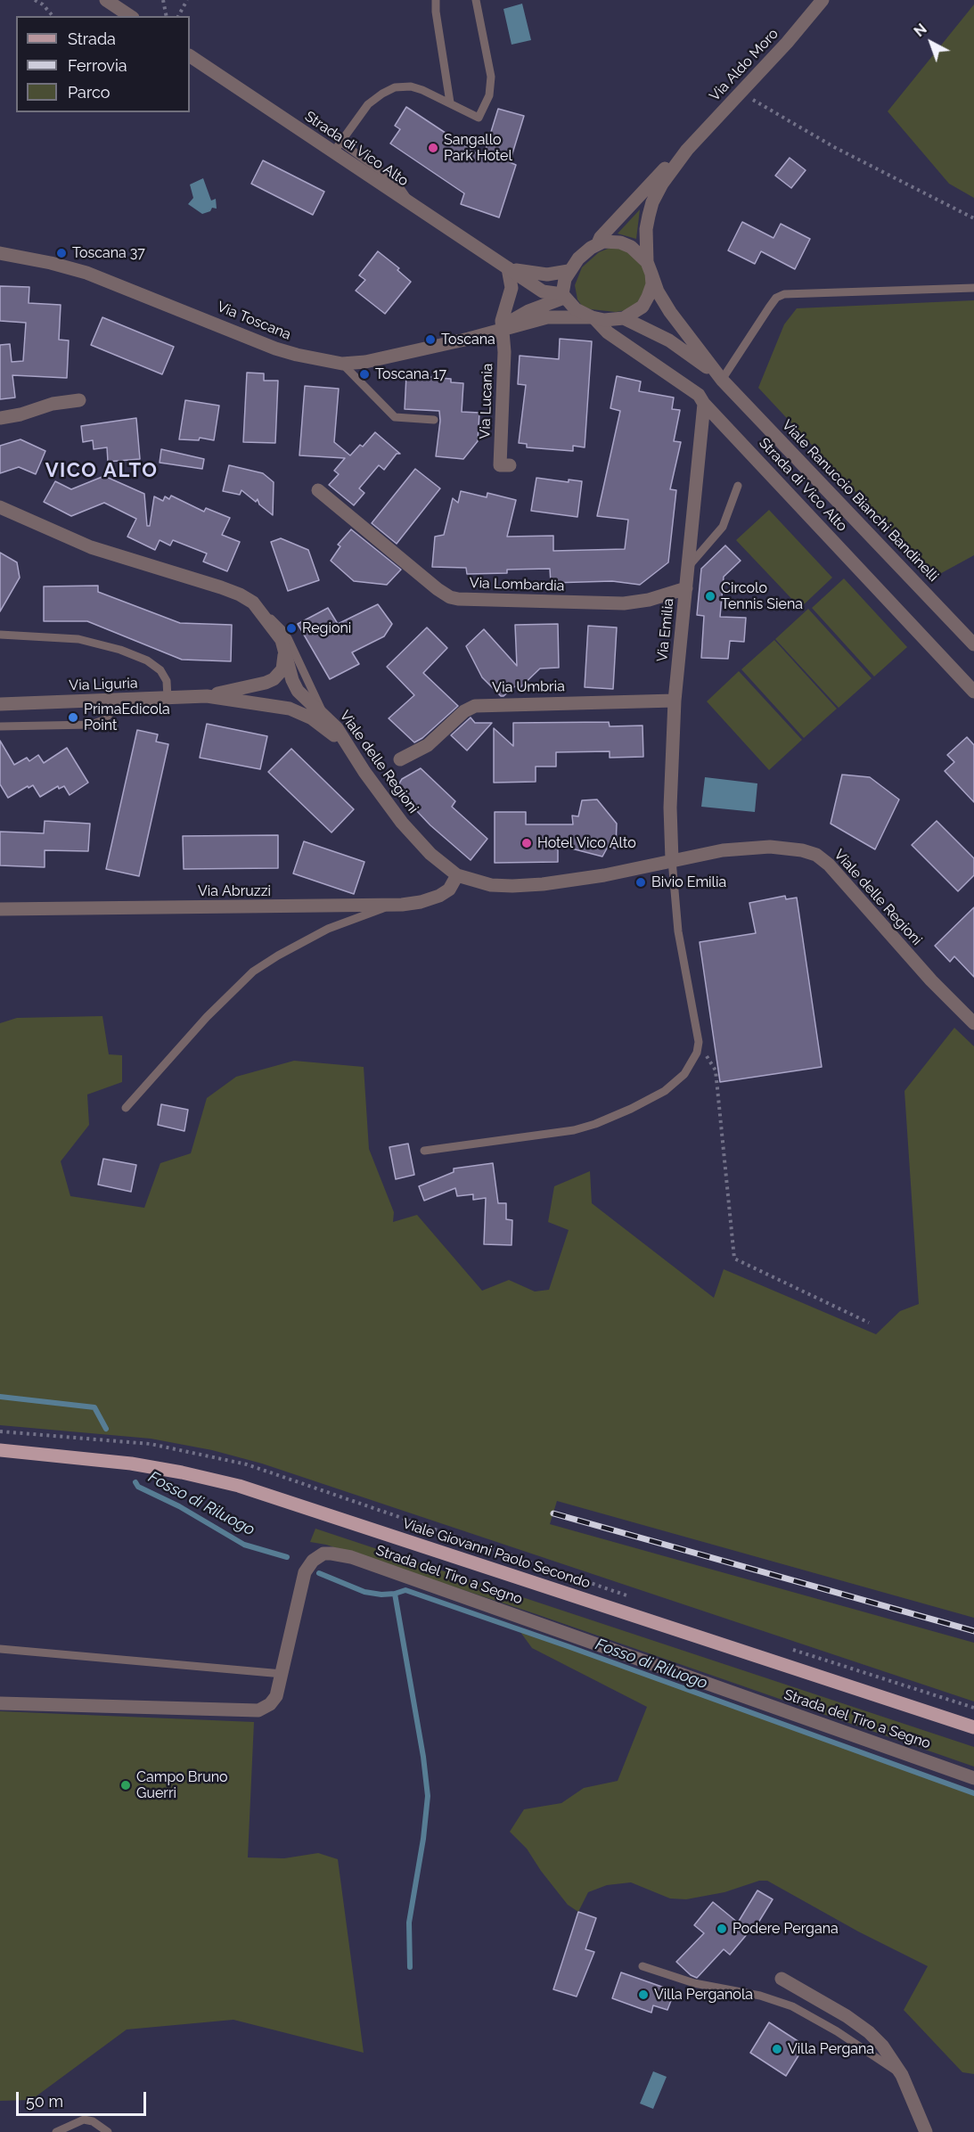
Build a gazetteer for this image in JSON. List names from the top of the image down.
{
  "streets": {
    "main road": ["Viale Giovanni Paolo Secondo"],
    "street": [
      "Via Aldo Moro",
      "Strada di Vico Alto",
      "Via Toscana",
      "Via Lucania",
      "Viale Ranuccio Bianchi Bandinelli",
      "Via Lombardia",
      "Via Emilia",
      "Via Liguria",
      "Via Umbria",
      "Viale delle Regioni",
      "Via Abruzzi",
      "Strada del Tiro a Segno"
    ]
  },
  "crossings": [
    ["Via Aldo Moro", "Strada di Vico Alto"],
    ["Via Aldo Moro", "Via Toscana"],
    ["Via Aldo Moro", "Viale Ranuccio Bianchi Bandinelli"],
    ["Strada di Vico Alto", "Via Toscana"],
    ["Strada di Vico Alto", "Viale Ranuccio Bianchi Bandinelli"],
    ["Strada di Vico Alto", "Via Emilia"],
    ["Via Toscana", "Via Lucania"],
    ["Via Toscana", "Viale Ranuccio Bianchi Bandinelli"],
    ["Via Lombardia", "Via Emilia"],
    ["Via Emilia", "Via Umbria"],
    ["Via Emilia", "Viale delle Regioni"],
    ["Via Liguria", "Viale delle Regioni"],
    ["Viale delle Regioni", "Via Abruzzi"]
  ],
  "districts": ["VICO ALTO"],
  "water": ["Fosso di Riluogo"],
  "places": [
    "Sangallo Park Hotel",
    "Toscana 37",
    "Toscana",
    "Toscana 17",
    "Circolo Tennis Siena",
    "Regioni",
    "PrimaEdicola Point",
    "Hotel Vico Alto",
    "Bivio Emilia",
    "Campo Bruno Guerri",
    "Podere Pergana",
    "Villa Perganola",
    "Villa Pergana"
  ],
  "legend": ["Strada", "Ferrovia", "Parco"],
  "scale_bar": "50 m",
  "north": "top left"
}
